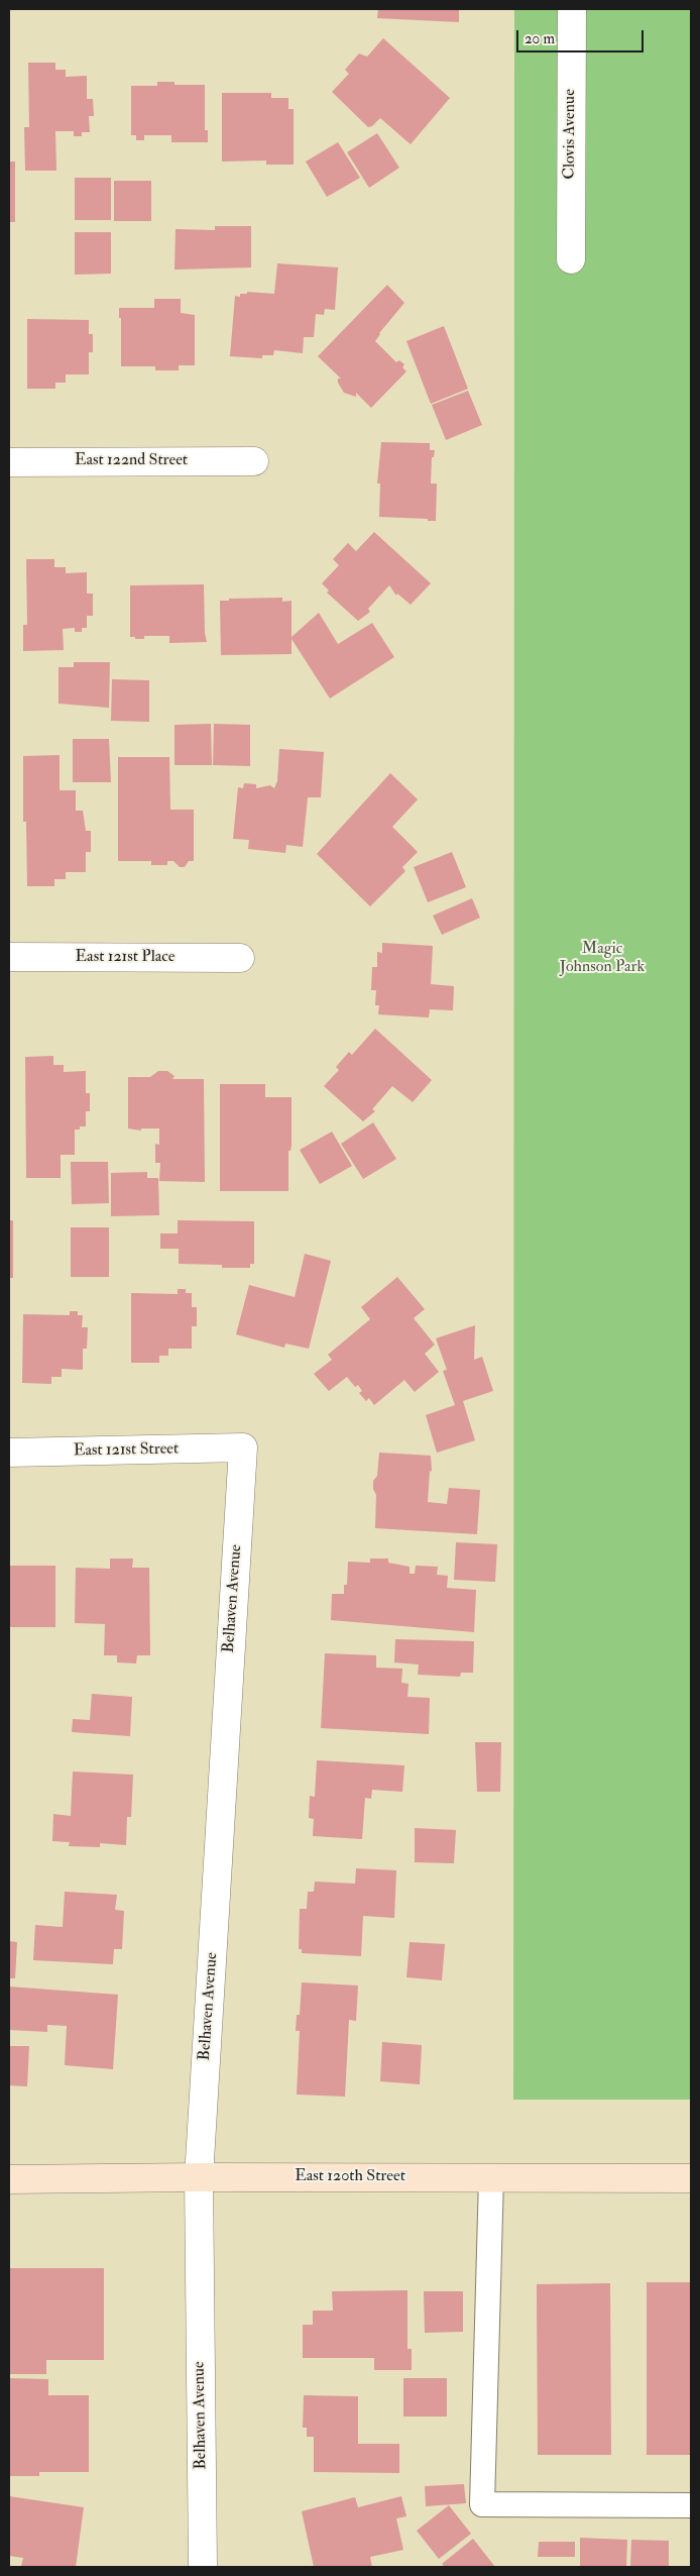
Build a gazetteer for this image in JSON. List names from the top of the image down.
{
  "streets": {
    "street": [
      "Clovis Avenue",
      "East 122nd Street",
      "East 121st Place",
      "East 121st Street",
      "Belhaven Avenue",
      "East 120th Street"
    ]
  },
  "crossings": [
    ["East 121st Street", "Belhaven Avenue"],
    ["Belhaven Avenue", "East 120th Street"]
  ],
  "parks": ["Magic Johnson Park"],
  "scale_bar": "20 m"
}
